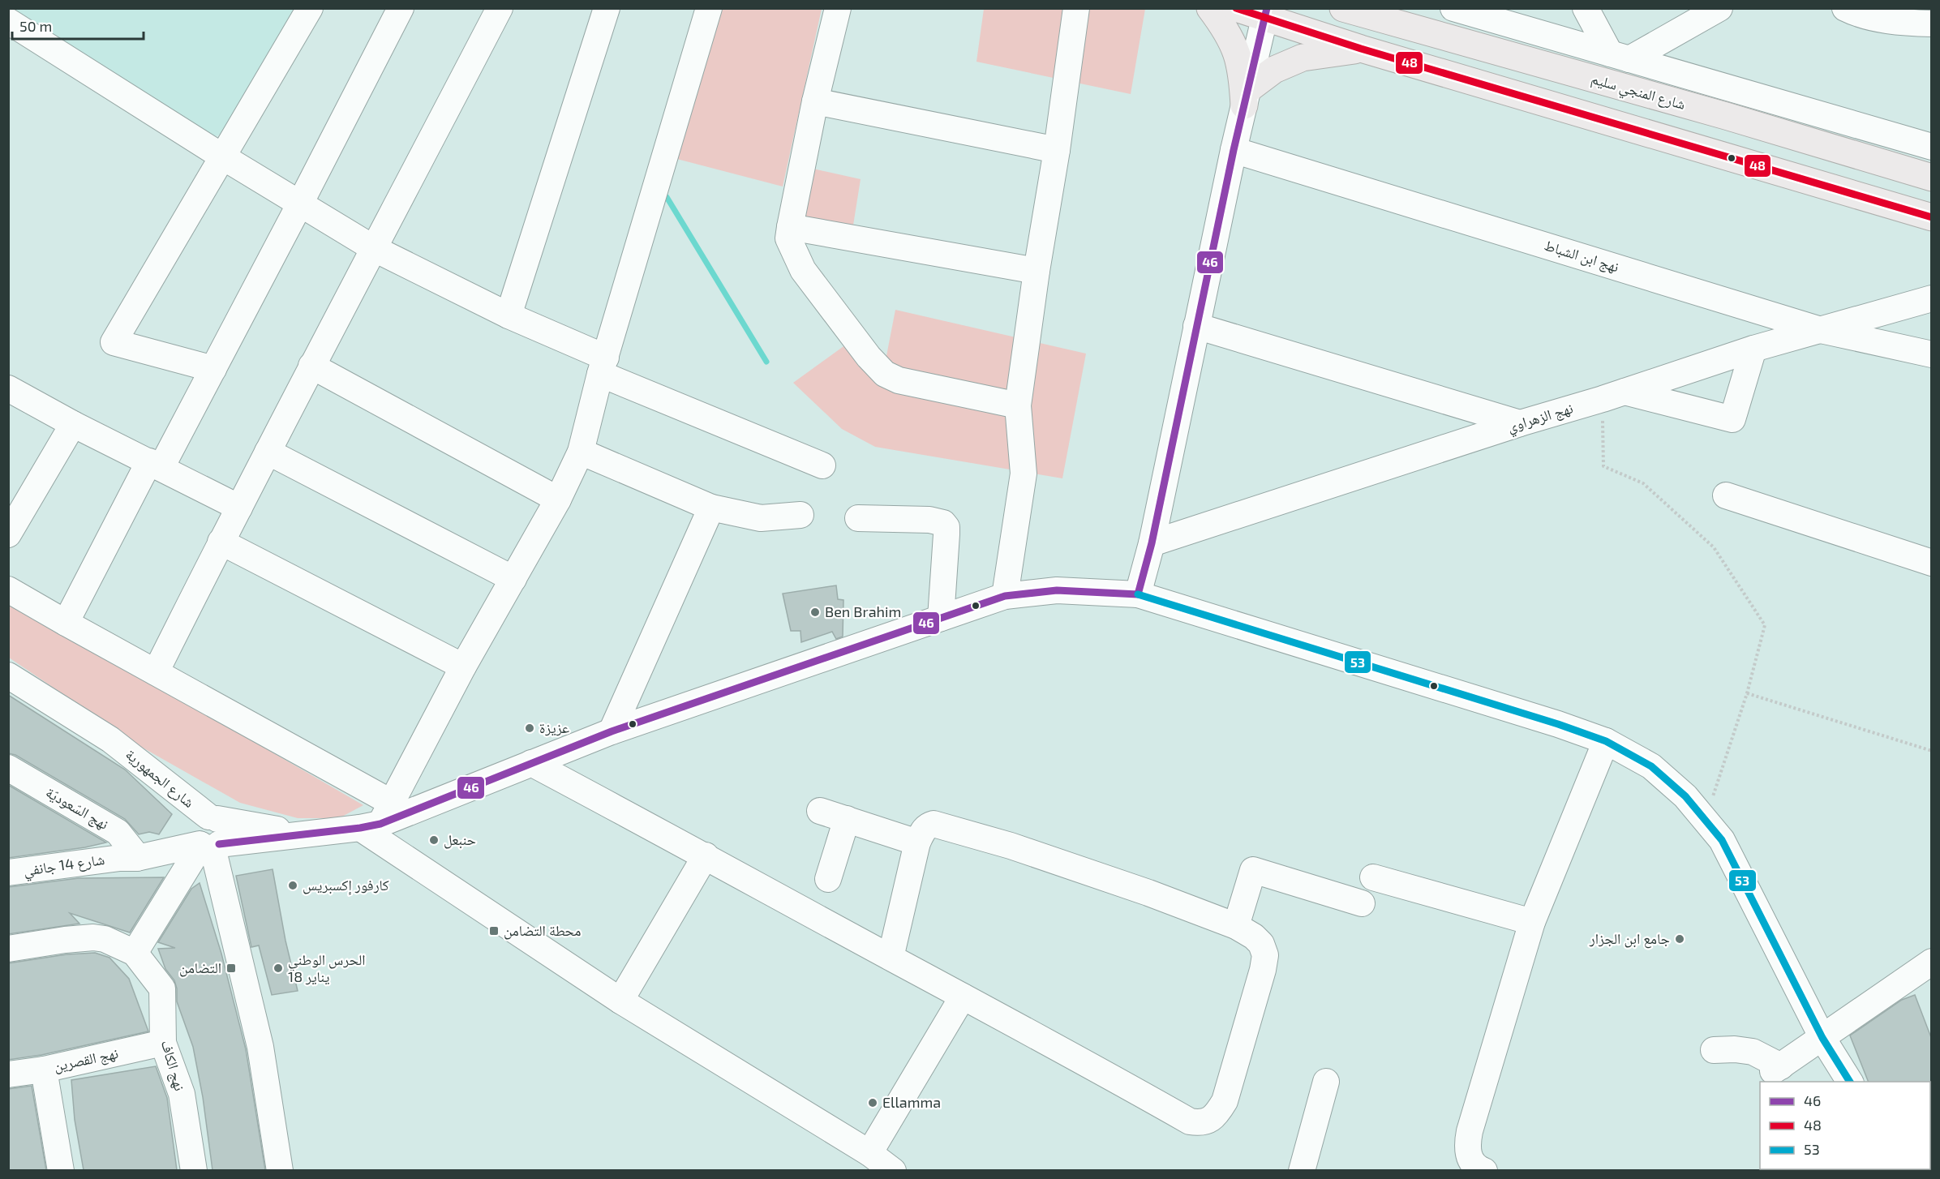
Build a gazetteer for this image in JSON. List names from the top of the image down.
{
  "streets": {
    "main road": ["شارع المنجي سليم"],
    "street": [
      "نهج ابن الشباط",
      "نهج الزهراوي",
      "شارع الجمهورية",
      "نهج السّعوديّة",
      "شارع 14 جانفي",
      "نهج القصرين",
      "نهج الكاف"
    ]
  },
  "crossings": [
    ["نهج ابن الشباط", "نهج الزهراوي"],
    ["شارع الجمهورية", "شارع 14 جانفي"],
    ["نهج السّعوديّة", "شارع 14 جانفي"],
    ["نهج القصرين", "نهج الكاف"]
  ],
  "places": {
    "other": [
      "Ben Brahim",
      "عزيزة",
      "حنبعل",
      "كارفور إكسبريس",
      "جامع ابن الجزار",
      "الحرس الوطني 18 يناير",
      "Ellamma"
    ],
    "transit": ["محطة التضامن", "التضامن"]
  },
  "lines": ["transit line 46", "transit line 48", "transit line 53"],
  "legend": ["46", "48", "53"],
  "scale_bar": "50 m"
}
